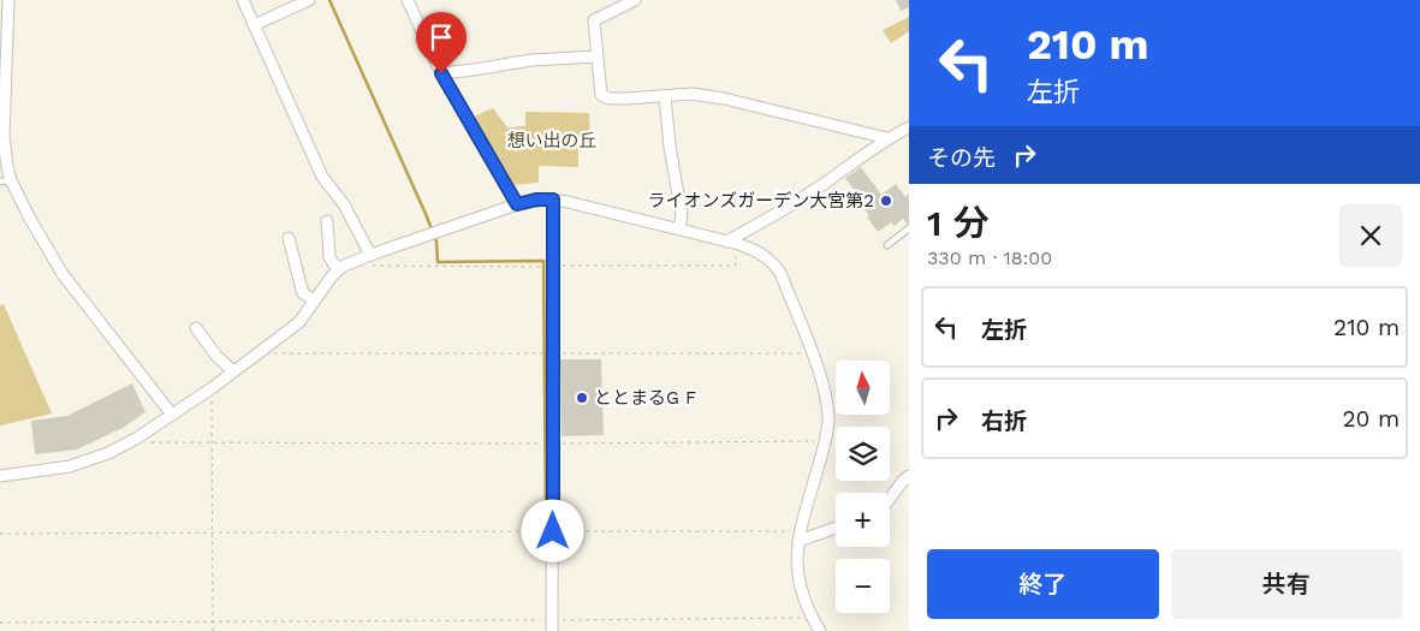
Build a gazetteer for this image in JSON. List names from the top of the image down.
{
  "parks": ["想い出の丘"],
  "places": ["ライオンズガーデン大宮第2", "ととまるG F"],
  "north": "top",
  "page": {
    "turn": ["210 m", "左折"],
    "then": "その先",
    "heading": ["1 分", "330 m · 18:00"],
    "list": [
      {
        "name": "左折",
        "value": "210 m"
      },
      {
        "name": "右折",
        "value": "20 m"
      }
    ],
    "map_buttons": ["+", "−"],
    "buttons": ["終了", "共有"]
  }
}
